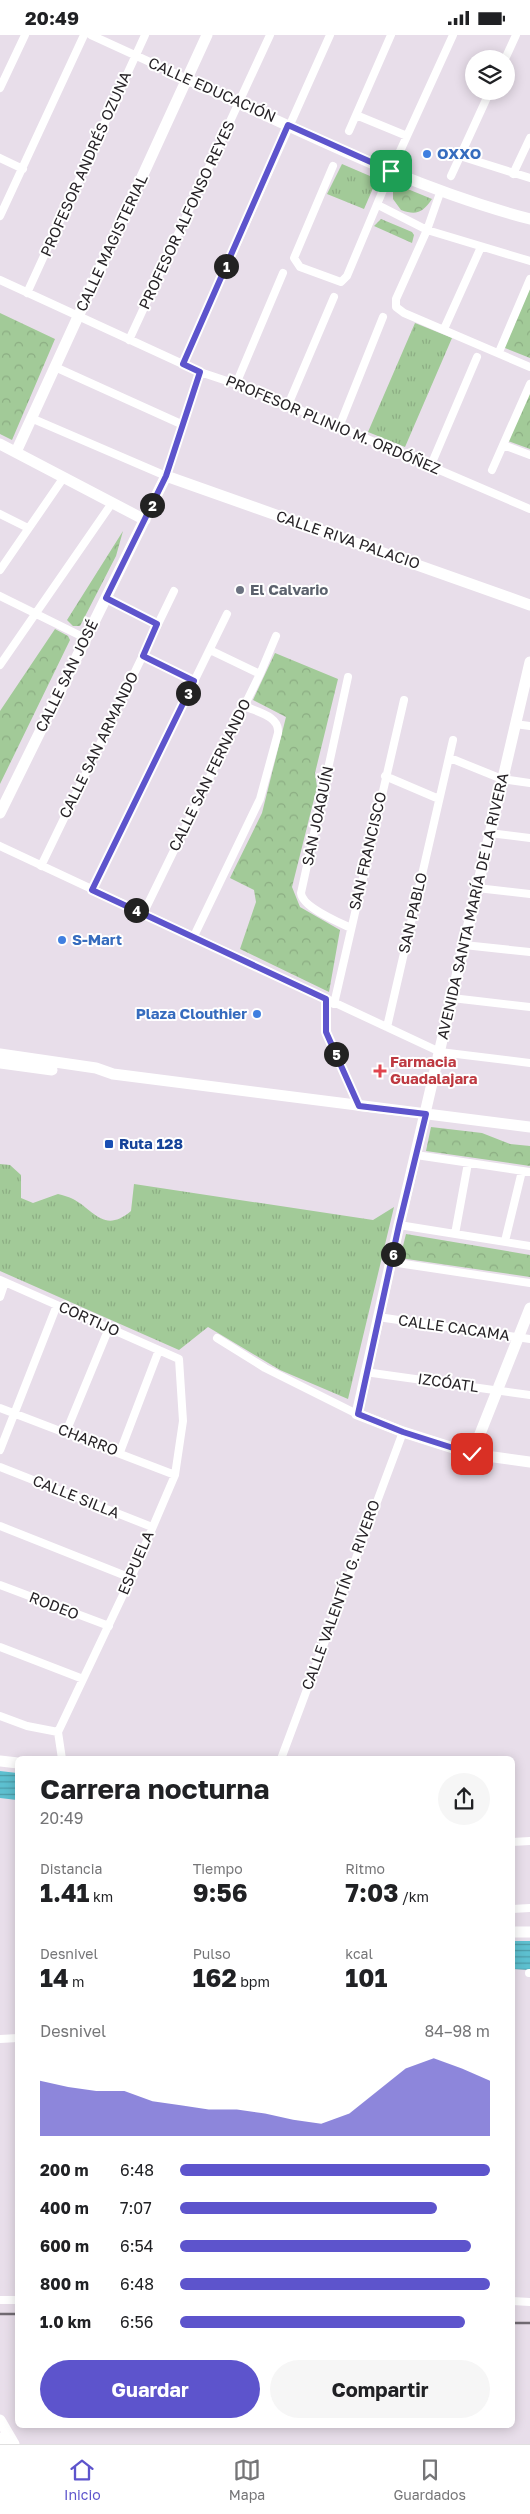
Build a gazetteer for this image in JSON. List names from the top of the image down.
{
  "streets": {
    "street": [
      "CALLE EDUCACIÓN",
      "PROFESOR ANDRÉS OZUNA",
      "PROFESOR ALFONSO REYES",
      "CALLE MAGISTERIAL",
      "PROFESOR PLINIO M. ORDÓÑEZ",
      "CALLE RIVA PALACIO",
      "CALLE SAN JOSÉ",
      "CALLE SAN ARMANDO",
      "CALLE SAN FERNANDO",
      "SAN JOAQUÍN",
      "SAN FRANCISCO",
      "AVENIDA SANTA MARÍA DE LA RIVERA",
      "SAN PABLO",
      "CORTIJO",
      "CALLE CACAMA",
      "IZCÓATL",
      "CHARRO",
      "CALLE SILLA",
      "ESPUELA",
      "CALLE VALENTÍN G. RIVERO",
      "RODEO"
    ]
  },
  "crossings": [
    ["CALLE EDUCACIÓN", "PROFESOR ANDRÉS OZUNA"],
    ["CALLE EDUCACIÓN", "PROFESOR ALFONSO REYES"],
    ["CALLE EDUCACIÓN", "CALLE MAGISTERIAL"],
    ["PROFESOR ANDRÉS OZUNA", "PROFESOR PLINIO M. ORDÓÑEZ"],
    ["PROFESOR ALFONSO REYES", "PROFESOR PLINIO M. ORDÓÑEZ"],
    ["CALLE MAGISTERIAL", "PROFESOR PLINIO M. ORDÓÑEZ"],
    ["PROFESOR PLINIO M. ORDÓÑEZ", "CALLE SAN JOSÉ"],
    ["CALLE RIVA PALACIO", "CALLE SAN JOSÉ"],
    ["SAN JOAQUÍN", "SAN FRANCISCO"],
    ["AVENIDA SANTA MARÍA DE LA RIVERA", "CALLE CACAMA"],
    ["AVENIDA SANTA MARÍA DE LA RIVERA", "IZCÓATL"],
    ["CORTIJO", "ESPUELA"],
    ["CHARRO", "ESPUELA"],
    ["CALLE SILLA", "ESPUELA"],
    ["ESPUELA", "RODEO"]
  ],
  "places": {
    "other": [
      "OXXO",
      "El Calvario",
      "S-Mart",
      "Plaza Clouthier"
    ],
    "health": ["Farmacia Guadalajara"],
    "transit": ["Ruta 128"]
  },
  "page": {
    "status": "20:49",
    "pins": [
      "1",
      "2",
      "3",
      "4",
      "5",
      "6"
    ],
    "heading": ["Carrera nocturna", "20:49"],
    "stats": [
      ["Distancia", "1.41 km"],
      ["Tiempo", "9:56"],
      ["Ritmo", "7:03 /km"],
      ["Desnivel", "14 m"],
      ["Pulso", "162 bpm"],
      ["kcal", "101"]
    ],
    "chart": ["Desnivel", "84–98 m"],
    "list": [
      {
        "name": "200 m",
        "note": "6:48"
      },
      {
        "name": "400 m",
        "note": "7:07"
      },
      {
        "name": "600 m",
        "note": "6:54"
      },
      {
        "name": "800 m",
        "note": "6:48"
      },
      {
        "name": "1.0 km",
        "note": "6:56"
      }
    ],
    "buttons": ["Guardar", "Compartir"],
    "tabs": ["Inicio", "Mapa", "Guardados"]
  }
}
